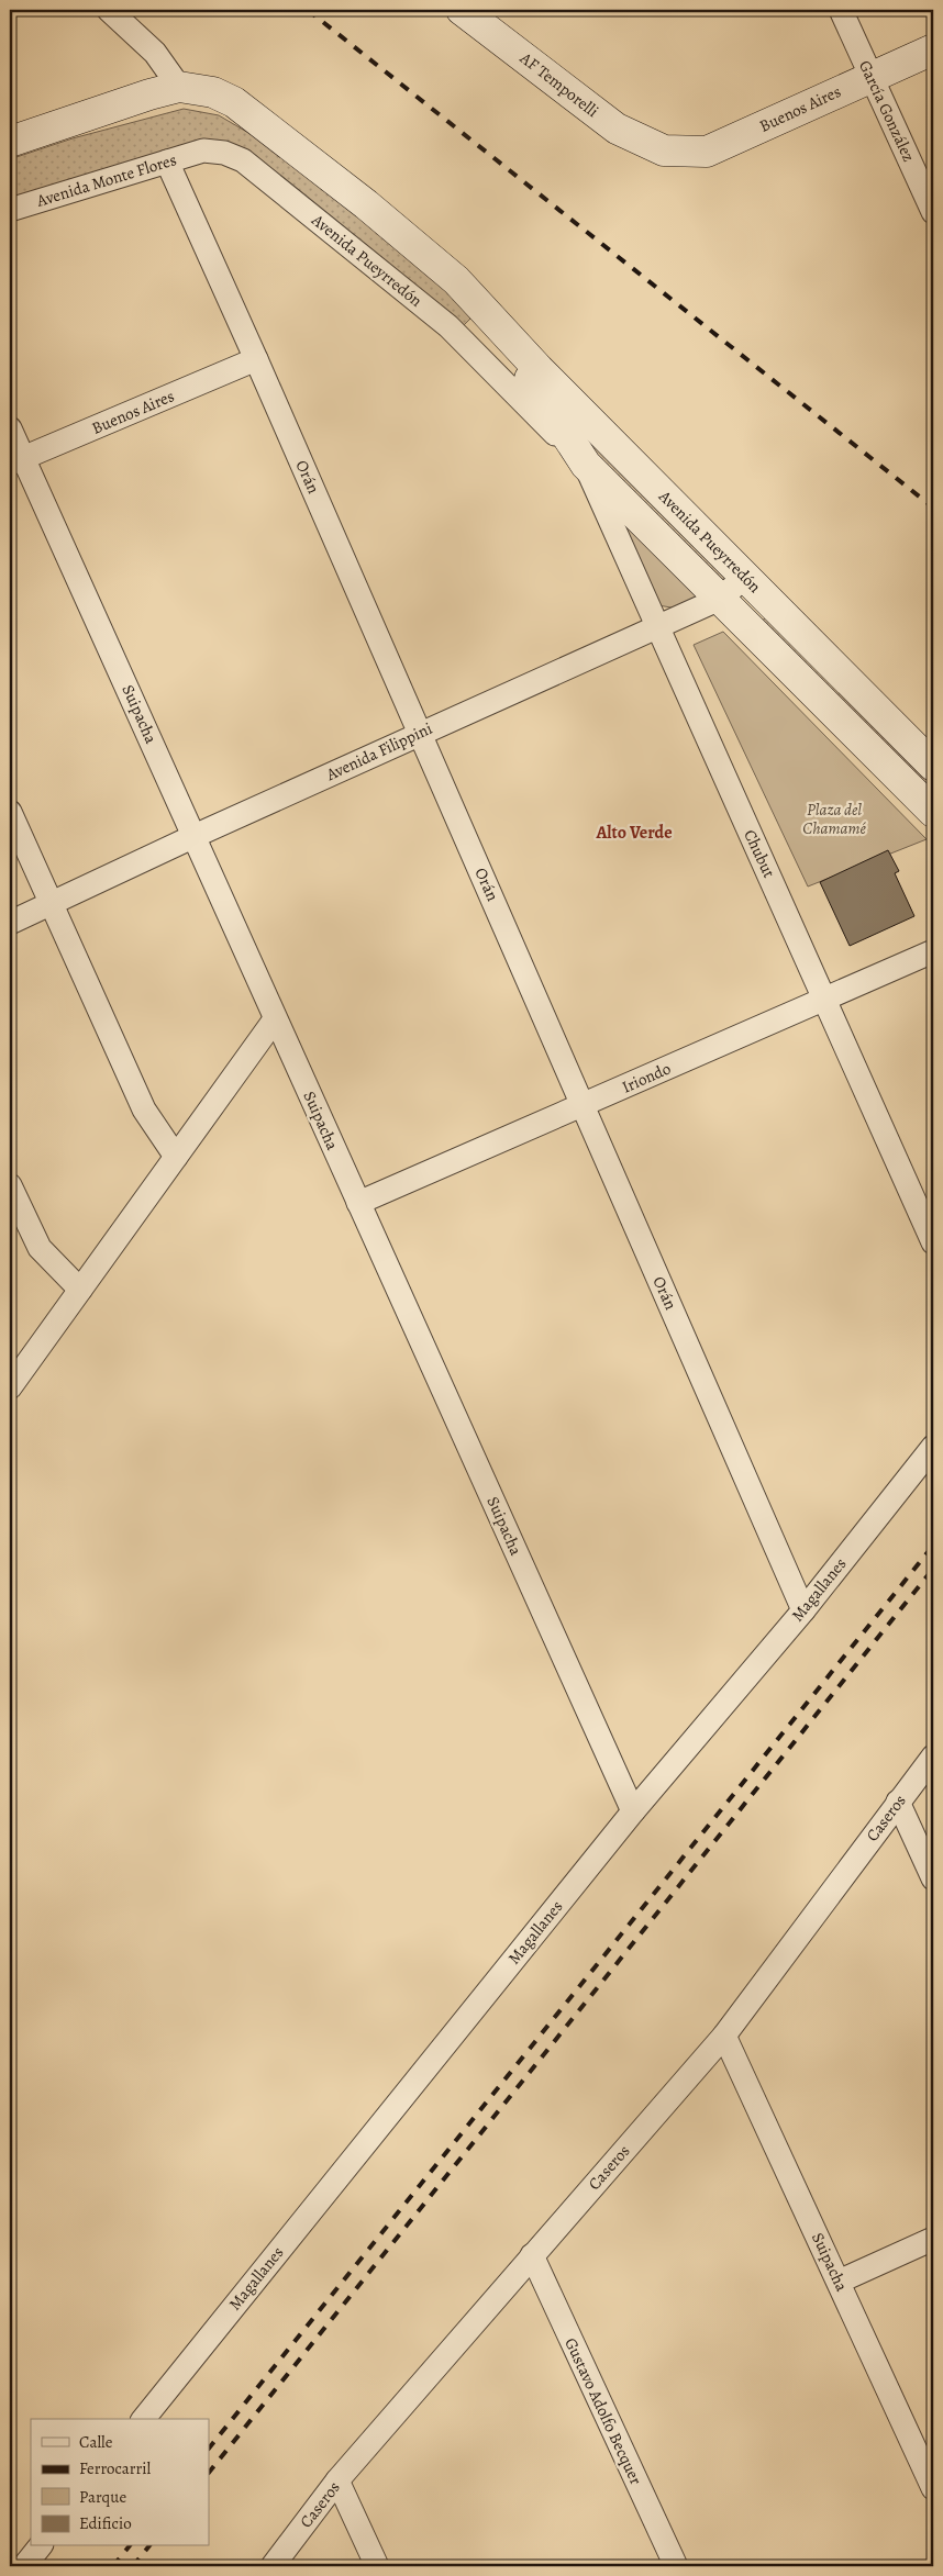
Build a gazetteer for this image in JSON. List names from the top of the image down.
{
  "streets": {
    "street": [
      "AF Temporelli",
      "Buenos Aires",
      "García González",
      "Avenida Monte Flores",
      "Avenida Pueyrredón",
      "Orán",
      "Suipacha",
      "Avenida Filippini",
      "Chubut",
      "Iriondo",
      "Magallanes",
      "Caseros",
      "Gustavo Adolfo Becquer"
    ]
  },
  "crossings": [
    ["AF Temporelli", "Buenos Aires"],
    ["Buenos Aires", "García González"],
    ["Buenos Aires", "Orán"],
    ["Buenos Aires", "Suipacha"],
    ["Avenida Monte Flores", "Avenida Pueyrredón"],
    ["Avenida Monte Flores", "Orán"],
    ["Avenida Pueyrredón", "Avenida Filippini"],
    ["Avenida Pueyrredón", "Chubut"],
    ["Orán", "Avenida Filippini"],
    ["Orán", "Iriondo"],
    ["Orán", "Magallanes"],
    ["Suipacha", "Avenida Filippini"],
    ["Suipacha", "Iriondo"],
    ["Suipacha", "Magallanes"],
    ["Suipacha", "Caseros"],
    ["Avenida Filippini", "Chubut"],
    ["Chubut", "Iriondo"],
    ["Caseros", "Gustavo Adolfo Becquer"]
  ],
  "districts": ["Alto Verde"],
  "parks": ["Plaza del Chamamé"],
  "legend": [
    "Calle",
    "Ferrocarril",
    "Parque",
    "Edificio"
  ]
}
